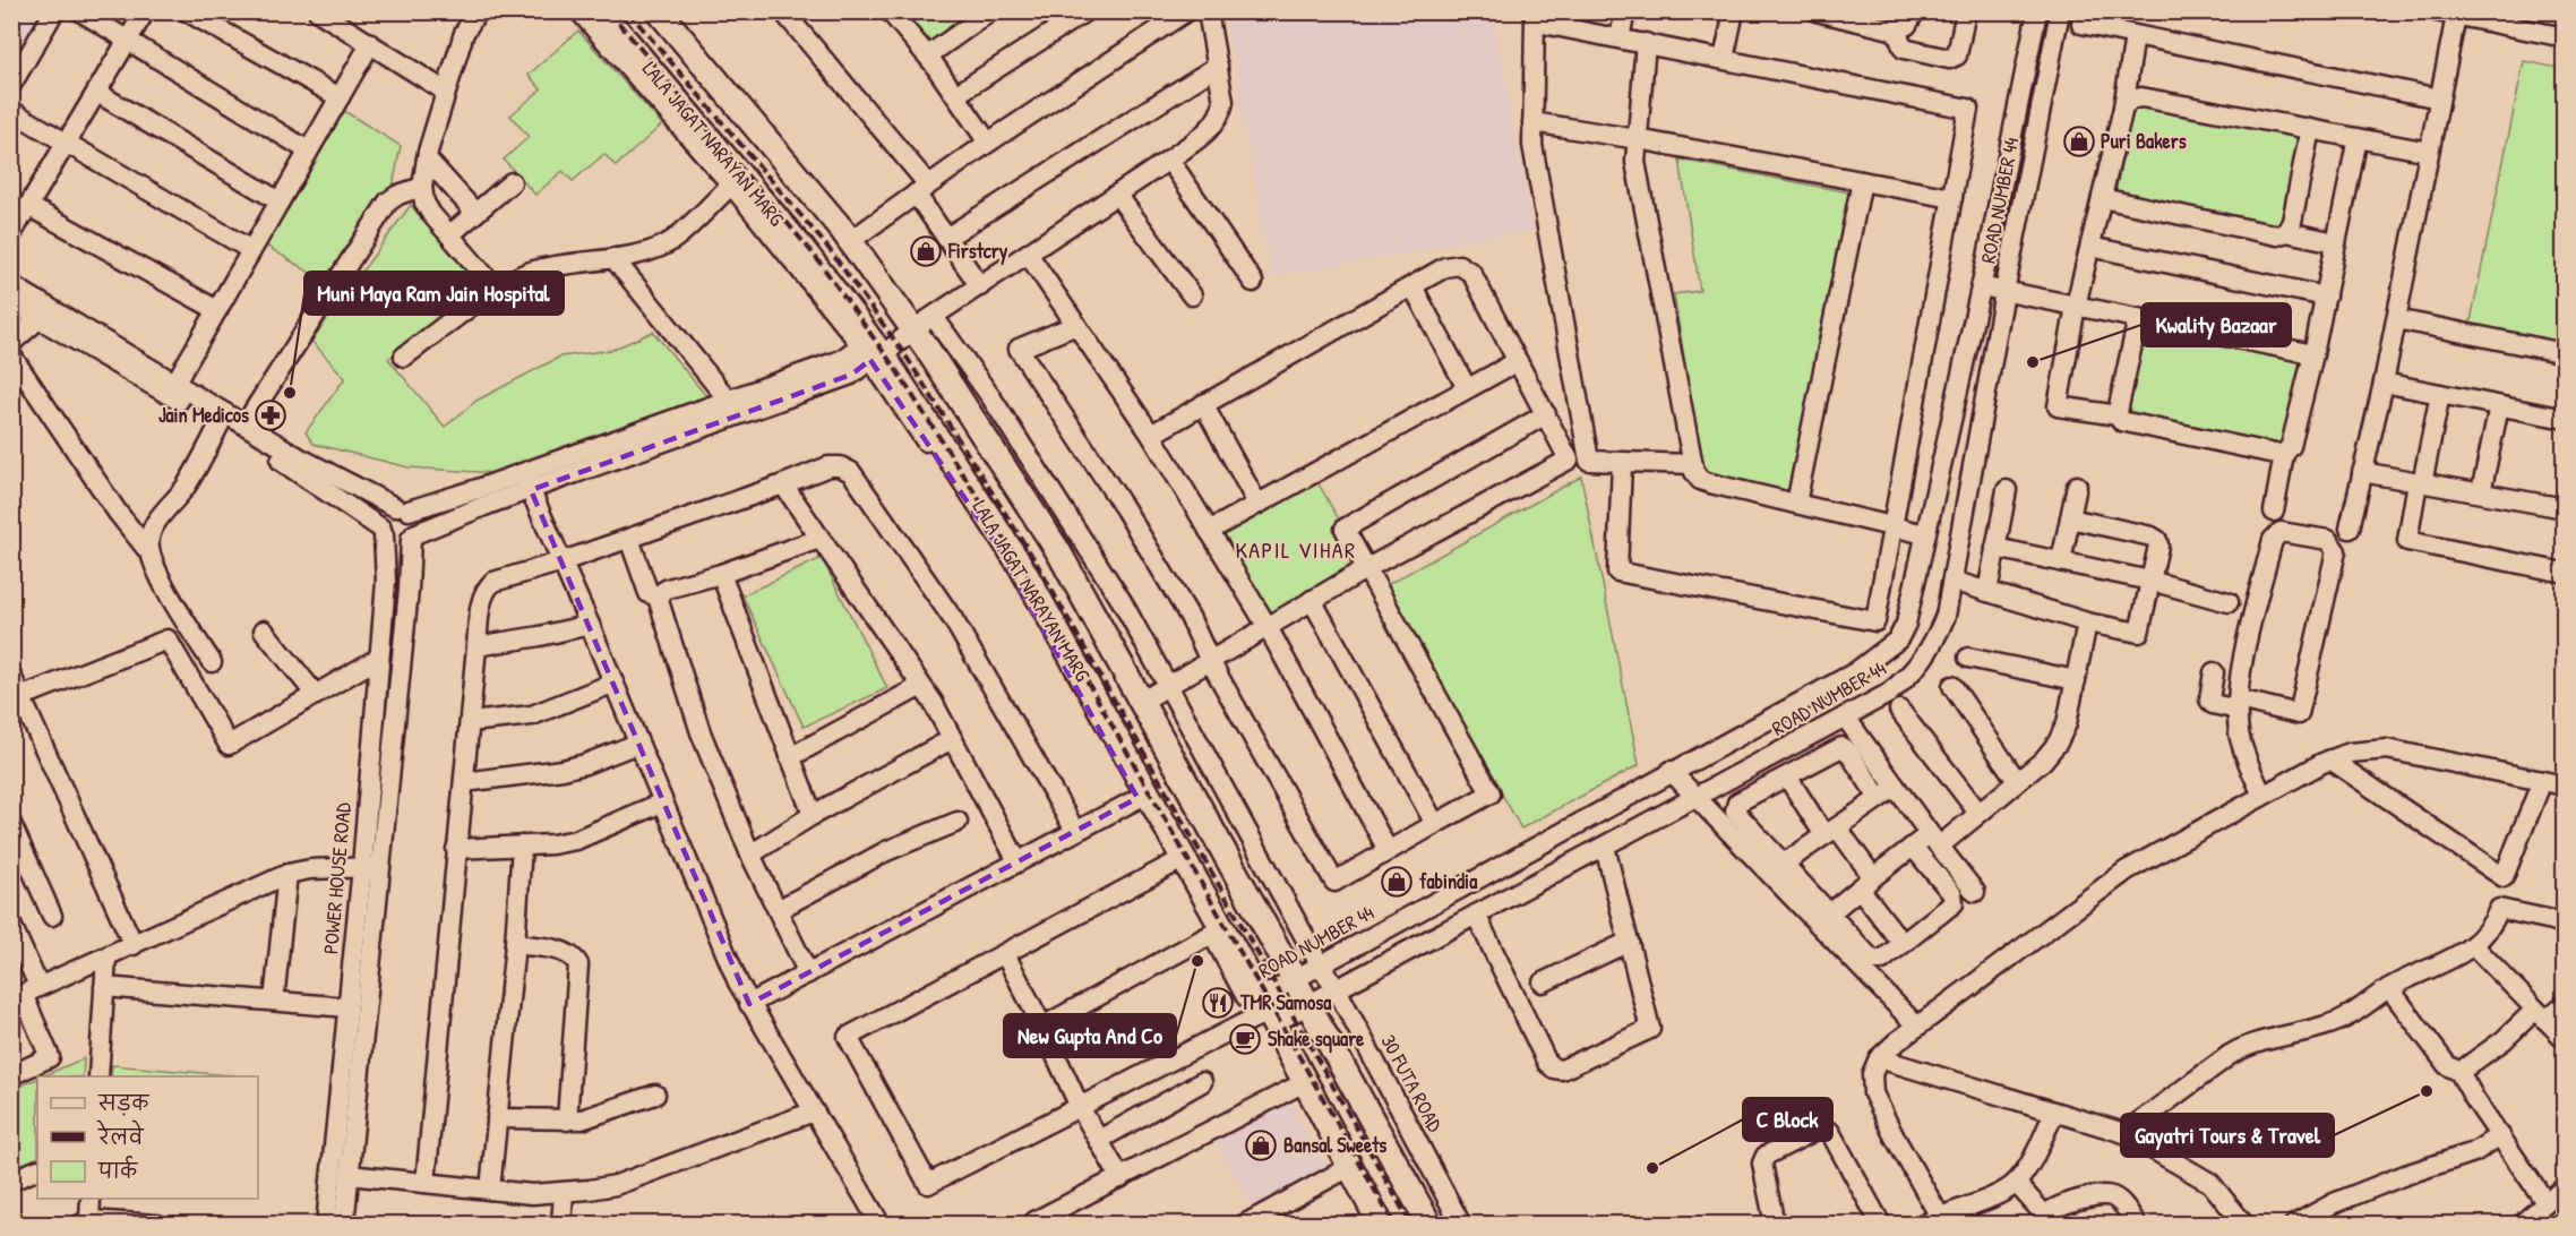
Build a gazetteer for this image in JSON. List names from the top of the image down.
{
  "streets": {
    "main road": ["LALA JAGAT NARAYAN MARG"],
    "street": ["ROAD NUMBER 44", "POWER HOUSE ROAD", "30 FUTA ROAD"]
  },
  "crossings": [
    ["LALA JAGAT NARAYAN MARG", "ROAD NUMBER 44"],
    ["LALA JAGAT NARAYAN MARG", "30 FUTA ROAD"],
    ["ROAD NUMBER 44", "30 FUTA ROAD"]
  ],
  "districts": ["KAPIL VIHAR"],
  "places": {
    "shop": [
      "Puri Bakers",
      "Firstcry",
      "fabindia",
      "Bansal Sweets"
    ],
    "other": [
      "Kwality Bazaar",
      "Muni Maya Ram Jain Hospital",
      "New Gupta And Co",
      "Gayatri Tours & Travel",
      "C Block"
    ],
    "pharmacy": ["Jain Medicos"],
    "restaurant": ["TMR Samosa"],
    "cafe": ["Shake square"]
  },
  "legend": ["सड़क", "रेलवे", "पार्क"]
}
